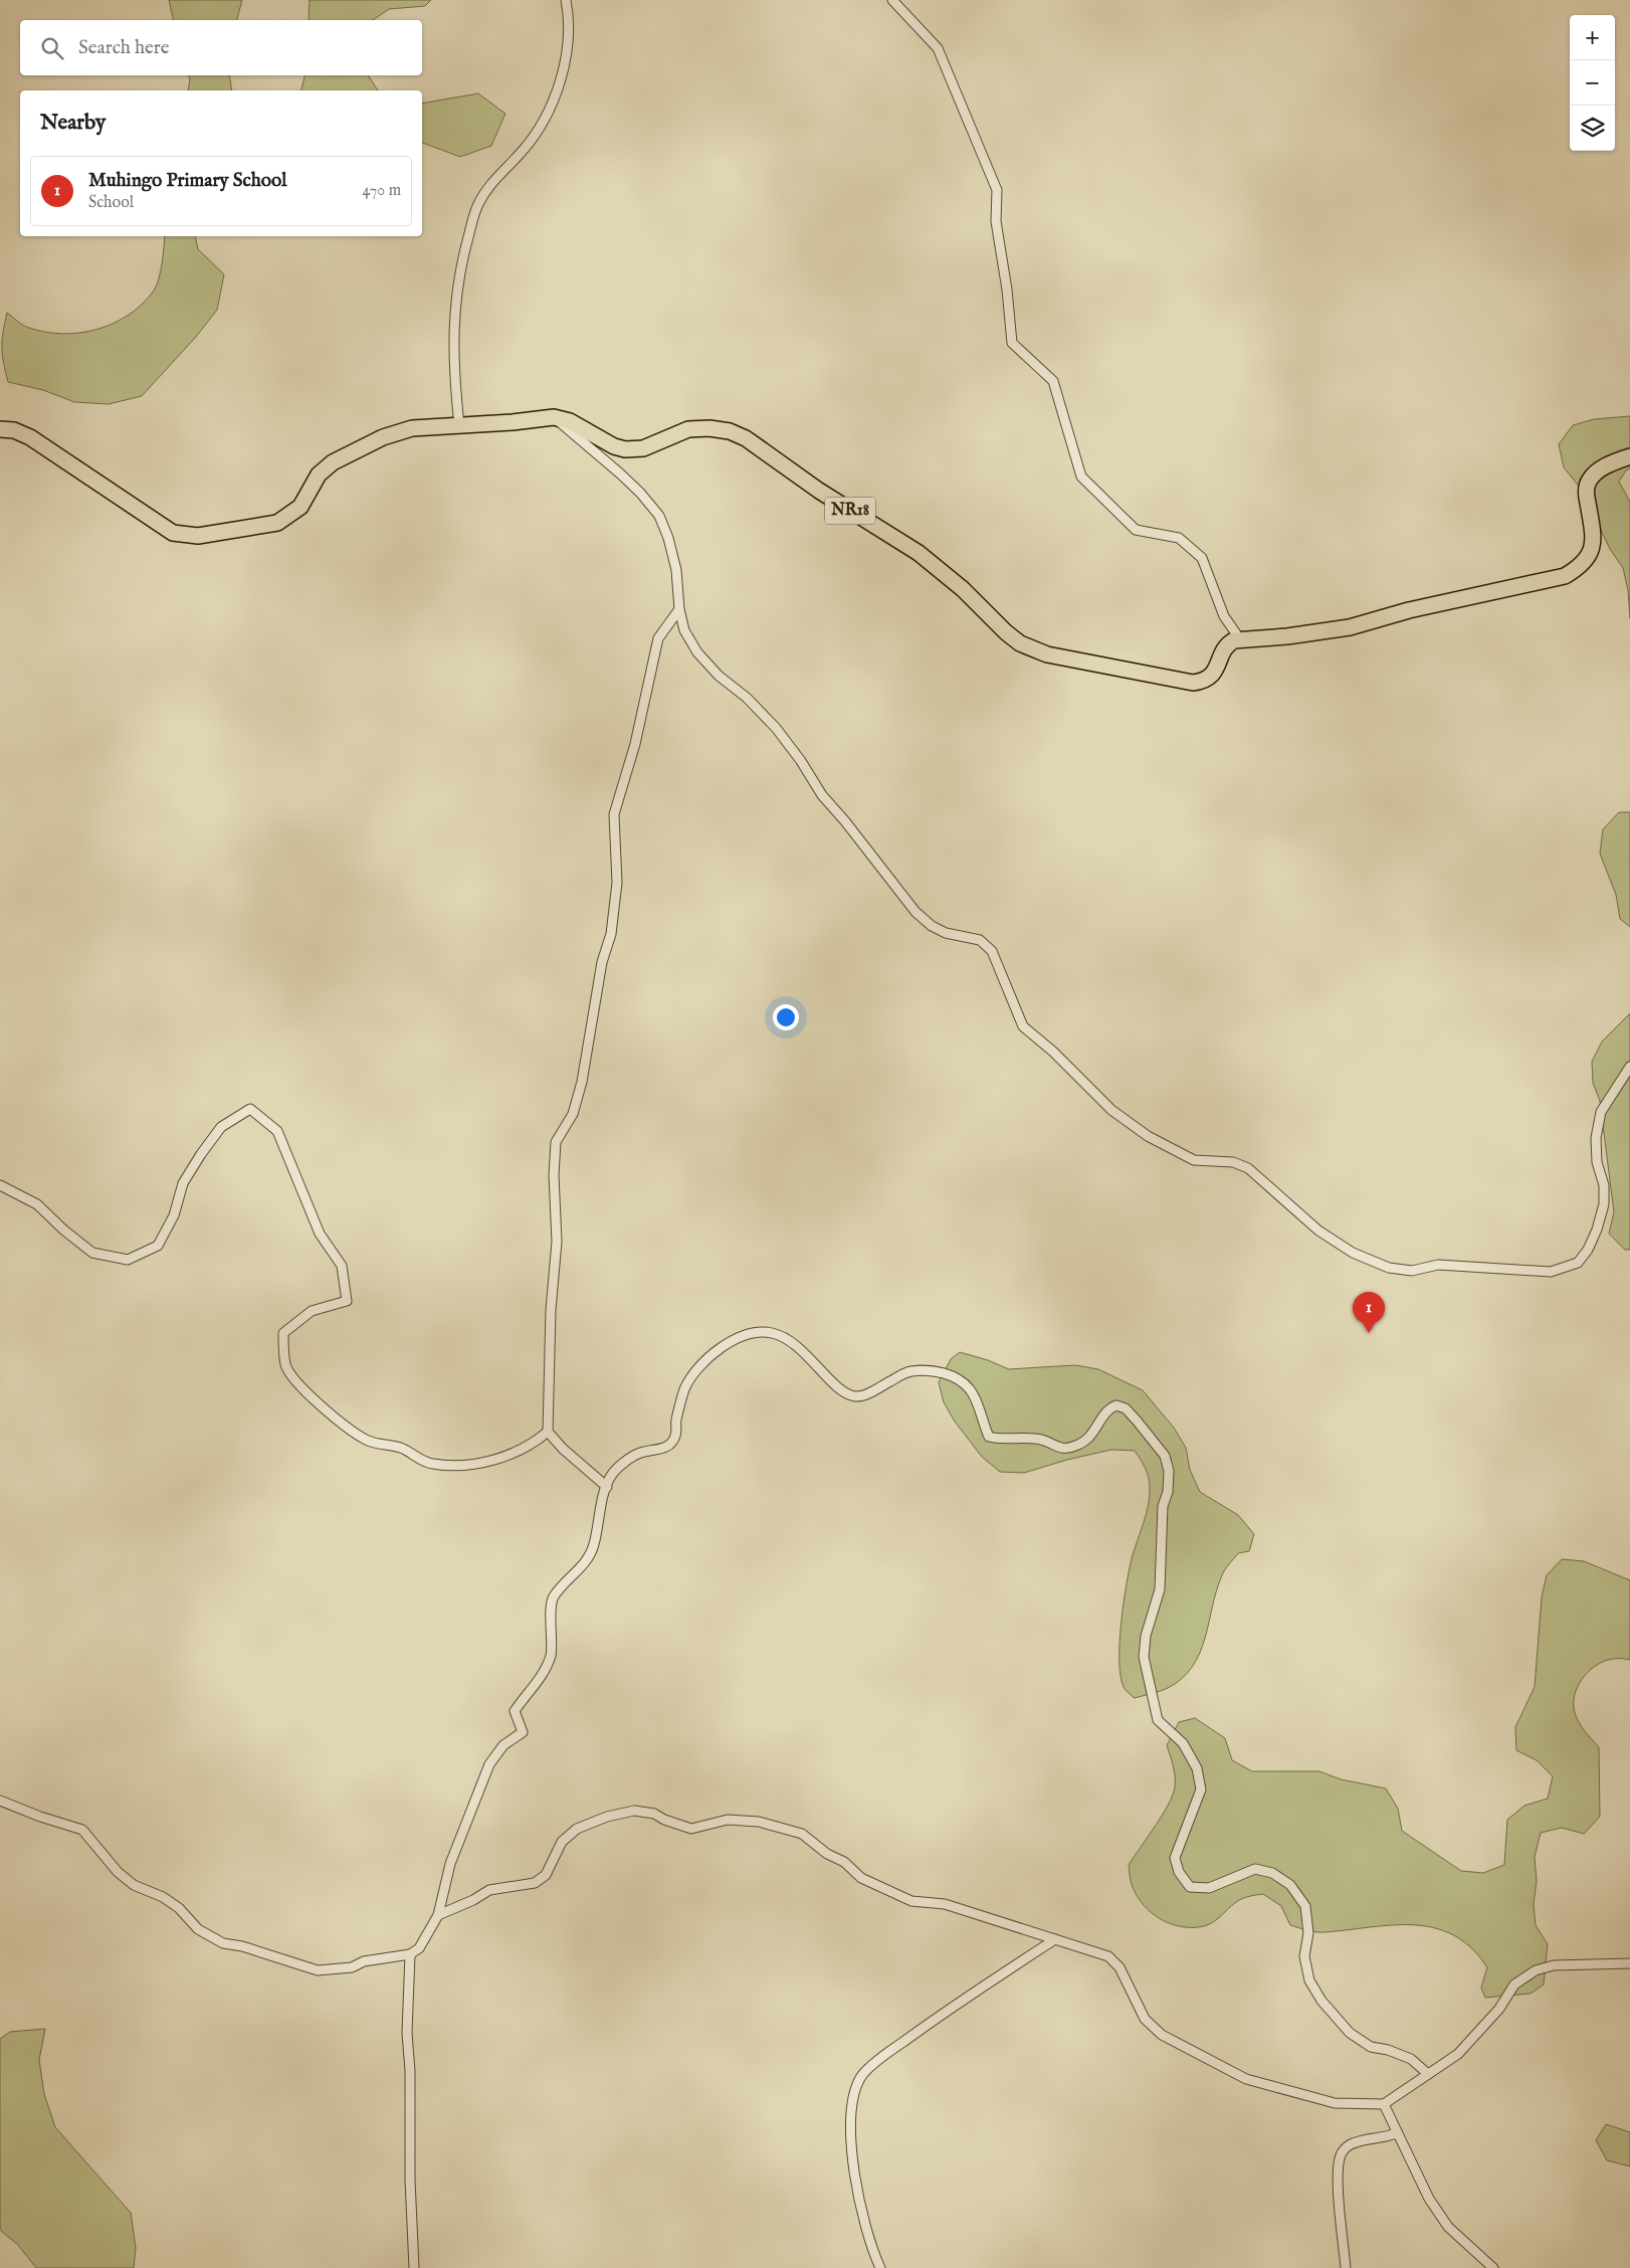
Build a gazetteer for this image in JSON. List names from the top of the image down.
{
  "streets": {
    "main road": ["NR18"]
  },
  "page": {
    "map_buttons": ["+", "−"],
    "search": "Search here",
    "heading": "Nearby",
    "list": [
      {
        "mark": "1",
        "name": "Muhingo Primary School",
        "note": "School",
        "value": "470 m"
      }
    ],
    "pins": "1"
  }
}
